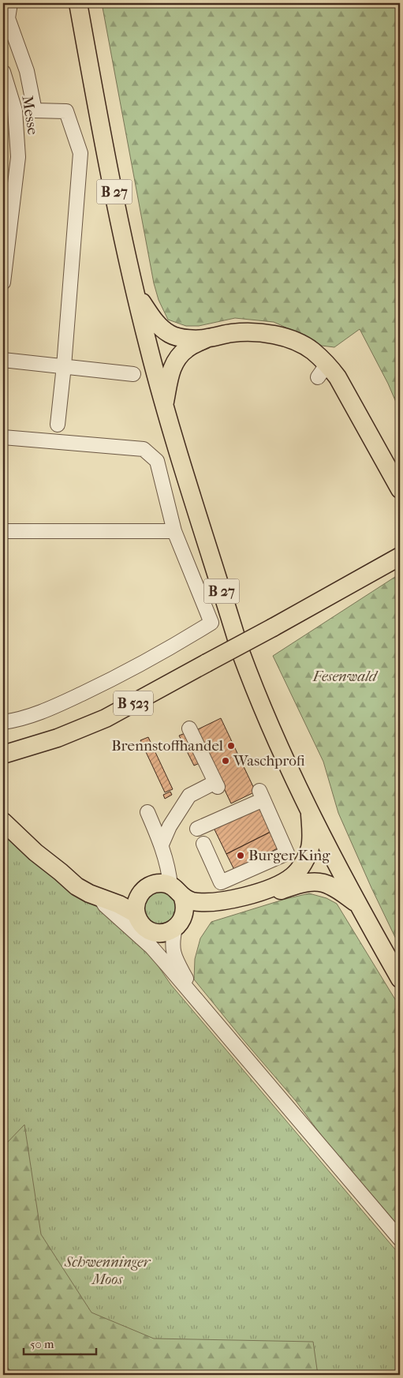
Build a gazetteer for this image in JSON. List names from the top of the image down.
{
  "streets": {
    "main road": ["B 27", "B 523"],
    "street": ["Messe"]
  },
  "parks": ["Fesenwald", "Schwenninger Moos"],
  "places": ["Brennstoffhandel", "Waschprofi", "Burger King"],
  "scale_bar": "50 m"
}
